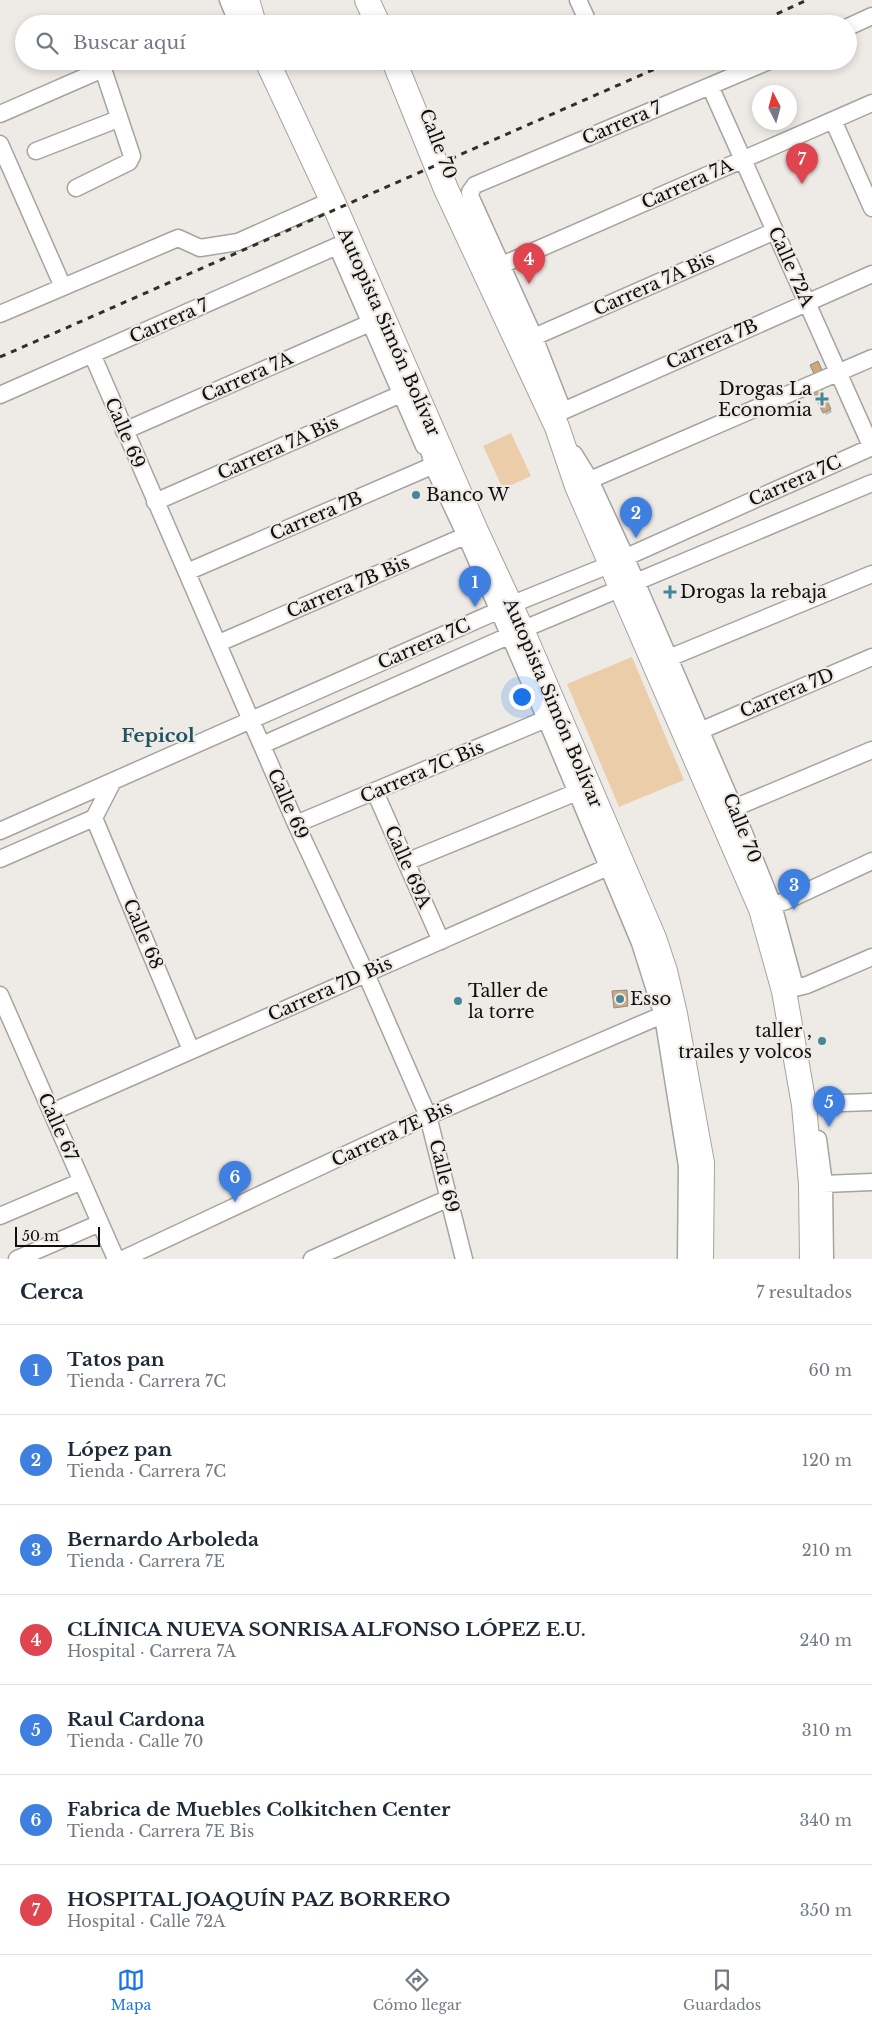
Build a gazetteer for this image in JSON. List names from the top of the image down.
{
  "streets": {
    "highway": ["Autopista Simón Bolívar"],
    "street": [
      "Carrera 7",
      "Calle 70",
      "Carrera 7A",
      "Calle 72A",
      "Carrera 7A Bis",
      "Carrera 7B",
      "Calle 69",
      "Carrera 7C",
      "Carrera 7B Bis",
      "Carrera 7D",
      "Carrera 7C Bis",
      "Calle 69A",
      "Calle 68",
      "Carrera 7D Bis",
      "Calle 67",
      "Carrera 7E Bis"
    ]
  },
  "crossings": [
    ["Carrera 7", "Carrera 7A"],
    ["Carrera 7", "Calle 72A"],
    ["Carrera 7", "Calle 69"],
    ["Carrera 7A", "Calle 72A"],
    ["Carrera 7A", "Calle 69"],
    ["Calle 72A", "Carrera 7A Bis"],
    ["Calle 72A", "Carrera 7B"],
    ["Calle 72A", "Carrera 7C"],
    ["Carrera 7A Bis", "Autopista Simón Bolívar"],
    ["Carrera 7A Bis", "Calle 69"],
    ["Autopista Simón Bolívar", "Carrera 7B"],
    ["Autopista Simón Bolívar", "Carrera 7C"],
    ["Autopista Simón Bolívar", "Carrera 7B Bis"],
    ["Carrera 7B", "Calle 69"],
    ["Calle 69", "Carrera 7C"],
    ["Calle 69", "Carrera 7B Bis"],
    ["Calle 69", "Carrera 7C Bis"],
    ["Calle 69", "Carrera 7D Bis"],
    ["Calle 69", "Carrera 7E Bis"],
    ["Carrera 7C Bis", "Calle 69A"],
    ["Calle 69A", "Carrera 7D Bis"],
    ["Calle 68", "Carrera 7D Bis"],
    ["Carrera 7D Bis", "Calle 67"]
  ],
  "districts": ["Fepicol"],
  "places": {
    "health": ["Drogas La Economia", "Drogas la rebaja"],
    "other": [
      "Banco W",
      "Esso",
      "Taller de la torre",
      "taller , trailes y volcos"
    ]
  },
  "scale_bar": "50 m",
  "north": "top",
  "page": {
    "search": "Buscar aquí",
    "pins": [
      "7",
      "4",
      "2",
      "1",
      "3",
      "5",
      "6"
    ],
    "scale": "50 m",
    "heading": ["Cerca", "7 resultados"],
    "list": [
      {
        "mark": "1",
        "name": "Tatos pan",
        "note": "Tienda · Carrera 7C",
        "value": "60 m"
      },
      {
        "mark": "2",
        "name": "López pan",
        "note": "Tienda · Carrera 7C",
        "value": "120 m"
      },
      {
        "mark": "3",
        "name": "Bernardo Arboleda",
        "note": "Tienda · Carrera 7E",
        "value": "210 m"
      },
      {
        "mark": "4",
        "name": "CLÍNICA NUEVA SONRISA ALFONSO LÓPEZ E.U.",
        "note": "Hospital · Carrera 7A",
        "value": "240 m"
      },
      {
        "mark": "5",
        "name": "Raul Cardona",
        "note": "Tienda · Calle 70",
        "value": "310 m"
      },
      {
        "mark": "6",
        "name": "Fabrica de Muebles Colkitchen Center",
        "note": "Tienda · Carrera 7E Bis",
        "value": "340 m"
      },
      {
        "mark": "7",
        "name": "HOSPITAL JOAQUÍN PAZ BORRERO",
        "note": "Hospital · Calle 72A",
        "value": "350 m"
      }
    ],
    "nav": ["Mapa", "Cómo llegar", "Guardados"]
  }
}
